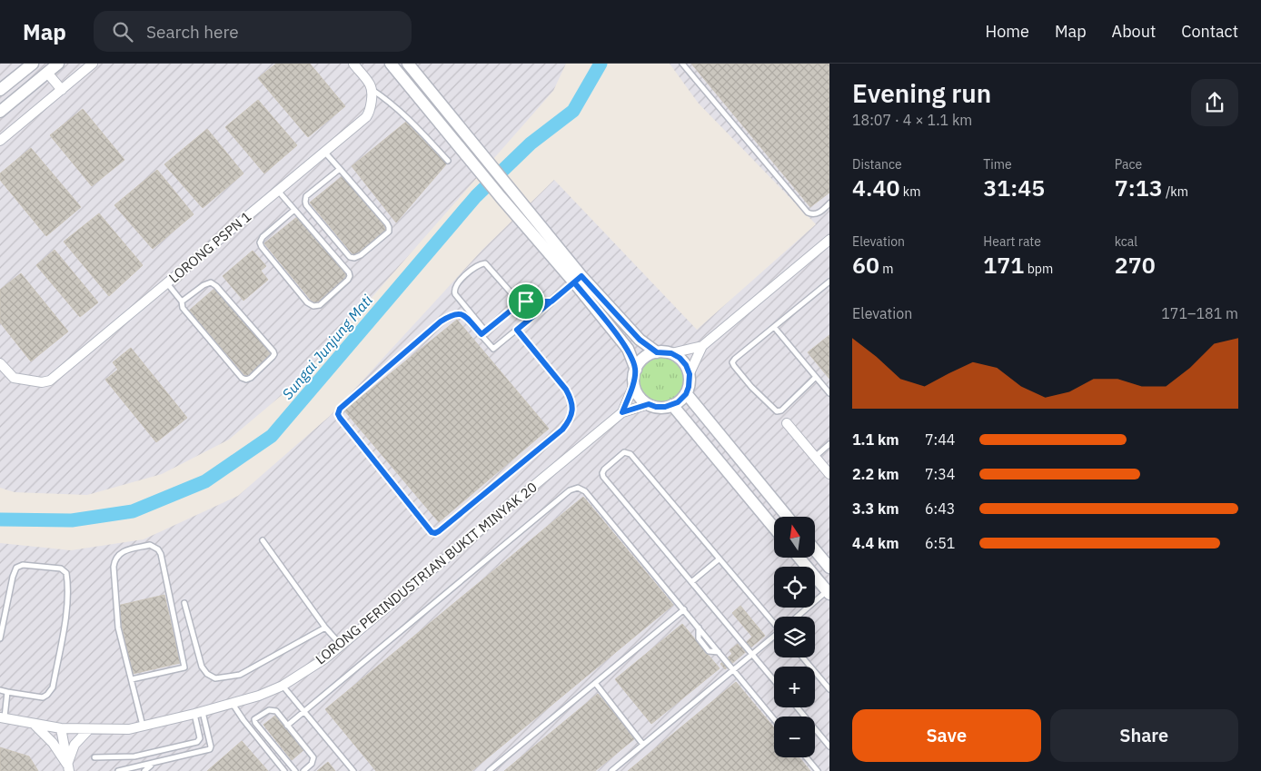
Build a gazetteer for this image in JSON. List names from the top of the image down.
{
  "streets": {
    "street": ["LORONG PSPN 1", "LORONG PERINDUSTRIAN BUKIT MINYAK 20"]
  },
  "water": ["Sungai Junjung Mati"],
  "north": "top",
  "page": {
    "header": "Map",
    "search": "Search here",
    "nav": [
      "Home",
      "Map",
      "About",
      "Contact"
    ],
    "heading": ["Evening run", "18:07 · 4 × 1.1 km"],
    "stats": [
      ["Distance", "4.40 km"],
      ["Time", "31:45"],
      ["Pace", "7:13 /km"],
      ["Elevation", "60 m"],
      ["Heart rate", "171 bpm"],
      ["kcal", "270"]
    ],
    "chart": ["Elevation", "171–181 m"],
    "list": [
      {
        "name": "1.1 km",
        "note": "7:44"
      },
      {
        "name": "2.2 km",
        "note": "7:34"
      },
      {
        "name": "3.3 km",
        "note": "6:43"
      },
      {
        "name": "4.4 km",
        "note": "6:51"
      }
    ],
    "map_buttons": ["+", "−"],
    "buttons": ["Save", "Share"]
  }
}
